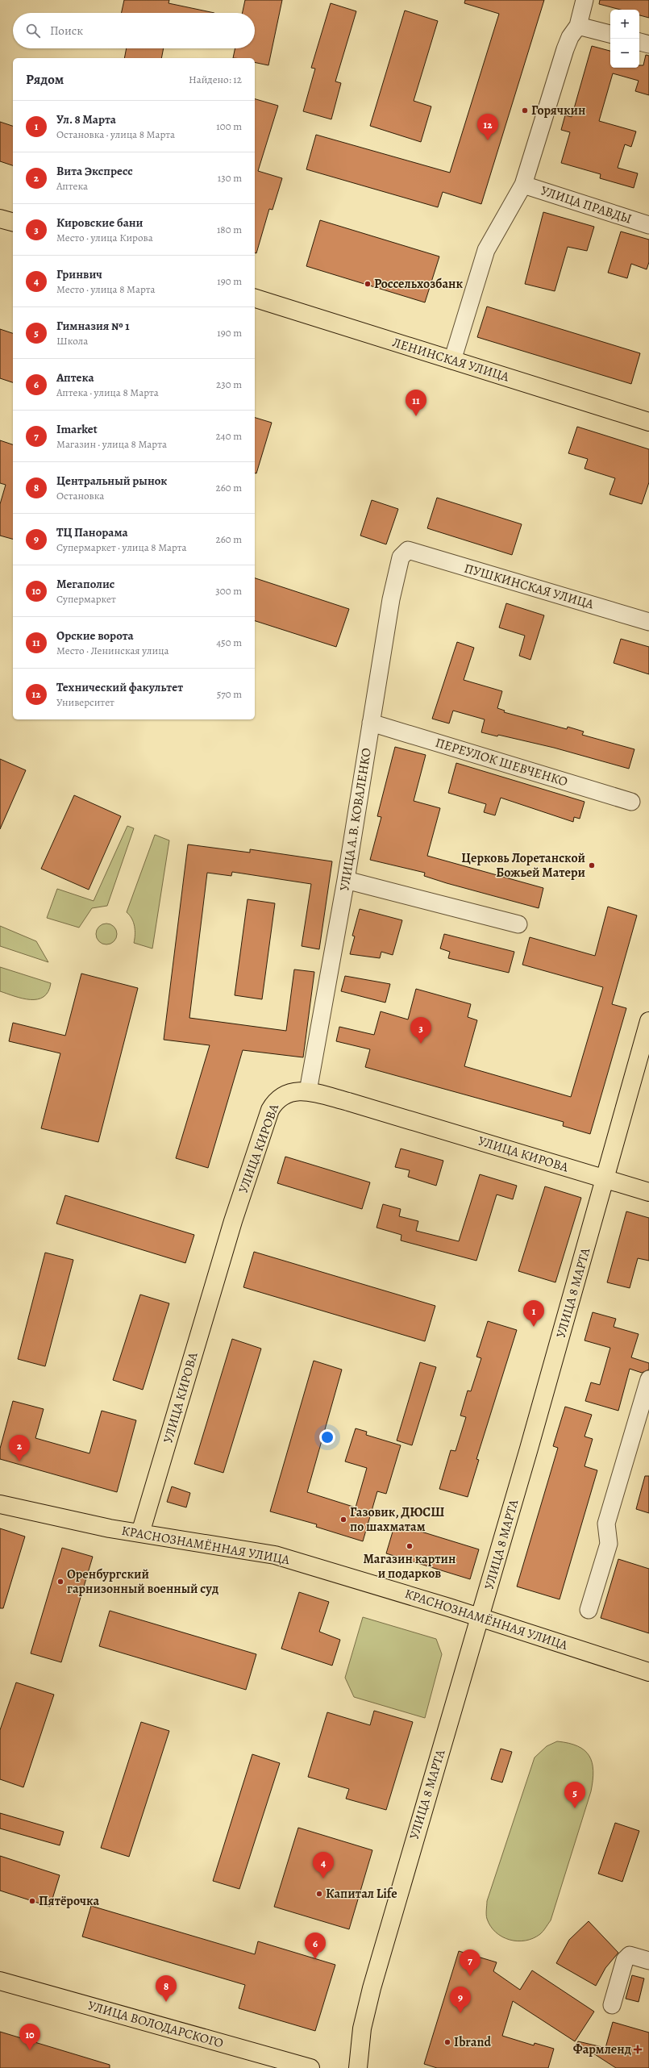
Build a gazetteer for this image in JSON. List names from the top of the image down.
{
  "streets": {
    "main road": [
      "ЛЕНИНСКАЯ УЛИЦА",
      "УЛИЦА КИРОВА",
      "УЛИЦА 8 МАРТА",
      "КРАСНОЗНАМЁННАЯ УЛИЦА",
      "УЛИЦА ВОЛОДАРСКОГО"
    ],
    "street": [
      "УЛИЦА ПРАВДЫ",
      "ПУШКИНСКАЯ УЛИЦА",
      "ПЕРЕУЛОК ШЕВЧЕНКО",
      "УЛИЦА А.В. КОВАЛЕНКО"
    ]
  },
  "crossings": [
    ["ПУШКИНСКАЯ УЛИЦА", "УЛИЦА А.В. КОВАЛЕНКО"],
    ["ПЕРЕУЛОК ШЕВЧЕНКО", "УЛИЦА А.В. КОВАЛЕНКО"],
    ["УЛИЦА А.В. КОВАЛЕНКО", "УЛИЦА КИРОВА"],
    ["УЛИЦА КИРОВА", "УЛИЦА 8 МАРТА"],
    ["УЛИЦА КИРОВА", "КРАСНОЗНАМЁННАЯ УЛИЦА"],
    ["УЛИЦА 8 МАРТА", "КРАСНОЗНАМЁННАЯ УЛИЦА"]
  ],
  "places": {
    "other": [
      "Горячкин",
      "Россельхозбанк",
      "Церковь Лоретанской Божьей Матери",
      "Газовик, ДЮСШ по шахматам",
      "Магазин картин и подарков",
      "Оренбургский гарнизонный военный суд",
      "Капитал Life",
      "Пятёрочка",
      "Ibrand"
    ],
    "health": ["Фармленд"]
  },
  "page": {
    "map_buttons": ["+", "−"],
    "search": "Поиск",
    "heading": ["Рядом", "Найдено: 12"],
    "list": [
      {
        "mark": "1",
        "name": "Ул. 8 Марта",
        "note": "Остановка · улица 8 Марта",
        "value": "100 m"
      },
      {
        "mark": "2",
        "name": "Вита Экспресс",
        "note": "Аптека",
        "value": "130 m"
      },
      {
        "mark": "3",
        "name": "Кировские бани",
        "note": "Место · улица Кирова",
        "value": "180 m"
      },
      {
        "mark": "4",
        "name": "Гринвич",
        "note": "Место · улица 8 Марта",
        "value": "190 m"
      },
      {
        "mark": "5",
        "name": "Гимназия № 1",
        "note": "Школа",
        "value": "190 m"
      },
      {
        "mark": "6",
        "name": "Аптека",
        "note": "Аптека · улица 8 Марта",
        "value": "230 m"
      },
      {
        "mark": "7",
        "name": "Imarket",
        "note": "Магазин · улица 8 Марта",
        "value": "240 m"
      },
      {
        "mark": "8",
        "name": "Центральный рынок",
        "note": "Остановка",
        "value": "260 m"
      },
      {
        "mark": "9",
        "name": "ТЦ Панорама",
        "note": "Супермаркет · улица 8 Марта",
        "value": "260 m"
      },
      {
        "mark": "10",
        "name": "Мегаполис",
        "note": "Супермаркет",
        "value": "300 m"
      },
      {
        "mark": "11",
        "name": "Орские ворота",
        "note": "Место · Ленинская улица",
        "value": "450 m"
      },
      {
        "mark": "12",
        "name": "Технический факультет",
        "note": "Университет",
        "value": "570 m"
      }
    ],
    "pins": [
      "12",
      "11",
      "3",
      "1",
      "2",
      "5",
      "4",
      "6",
      "7",
      "8",
      "9",
      "10"
    ]
  }
}
